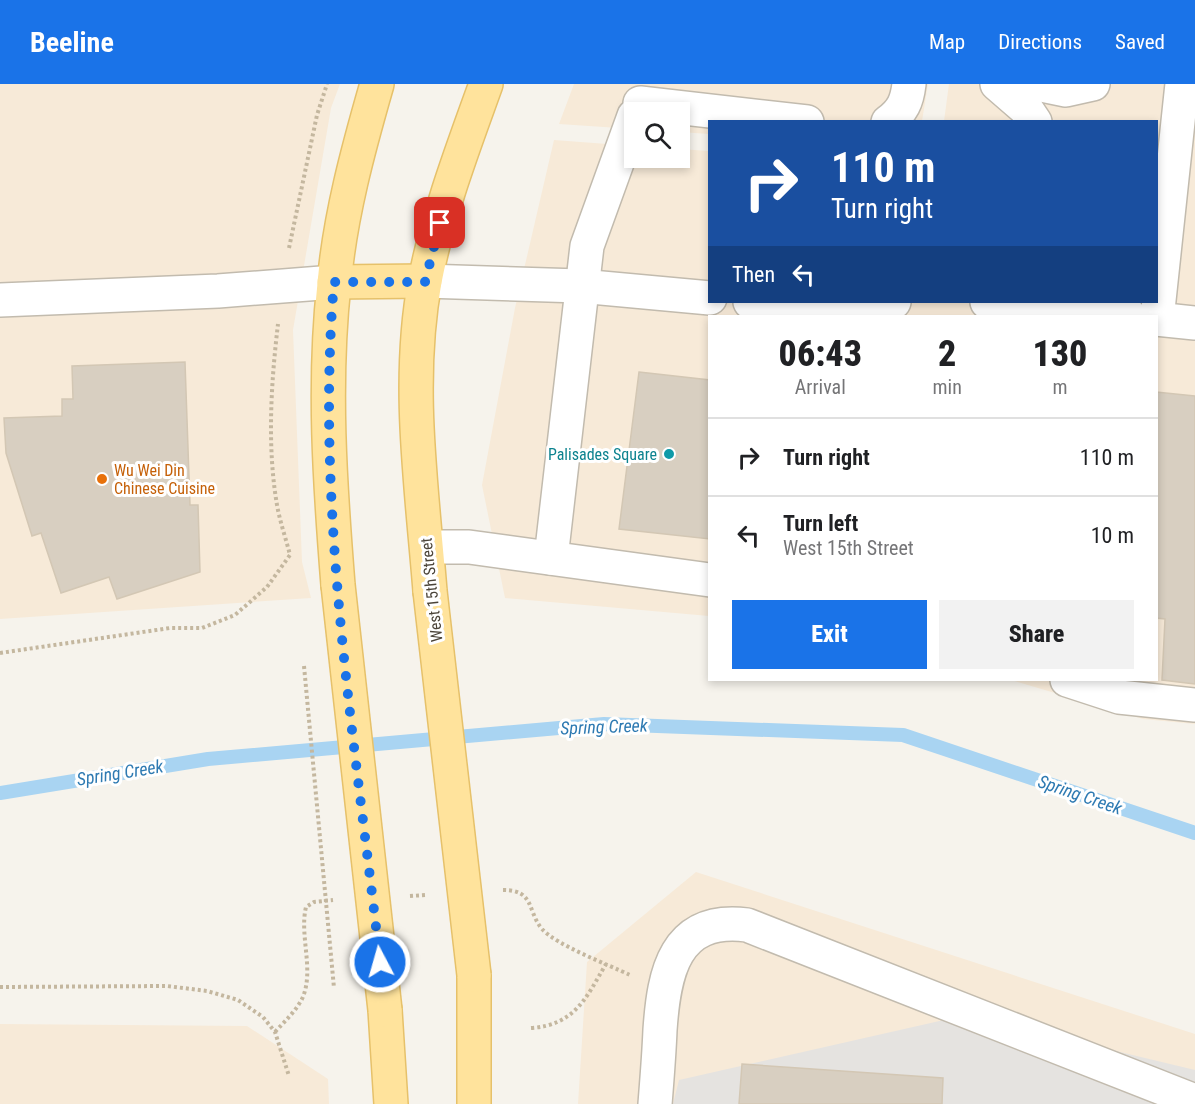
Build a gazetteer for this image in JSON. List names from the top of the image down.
{
  "streets": {
    "main road": ["West 15th Street"]
  },
  "water": ["Spring Creek"],
  "places": ["Palisades Square", "Wu Wei Din Chinese Cuisine"],
  "page": {
    "header": "Beeline",
    "nav": ["Map", "Directions", "Saved"],
    "turn": ["110 m", "Turn right"],
    "then": "Then",
    "eta": [
      "06:43",
      "Arrival",
      "2",
      "min",
      "130",
      "m"
    ],
    "list": [
      {
        "name": "Turn right",
        "value": "110 m"
      },
      {
        "name": "Turn left",
        "note": "West 15th Street",
        "value": "10 m"
      }
    ],
    "buttons": ["Exit", "Share"]
  }
}
